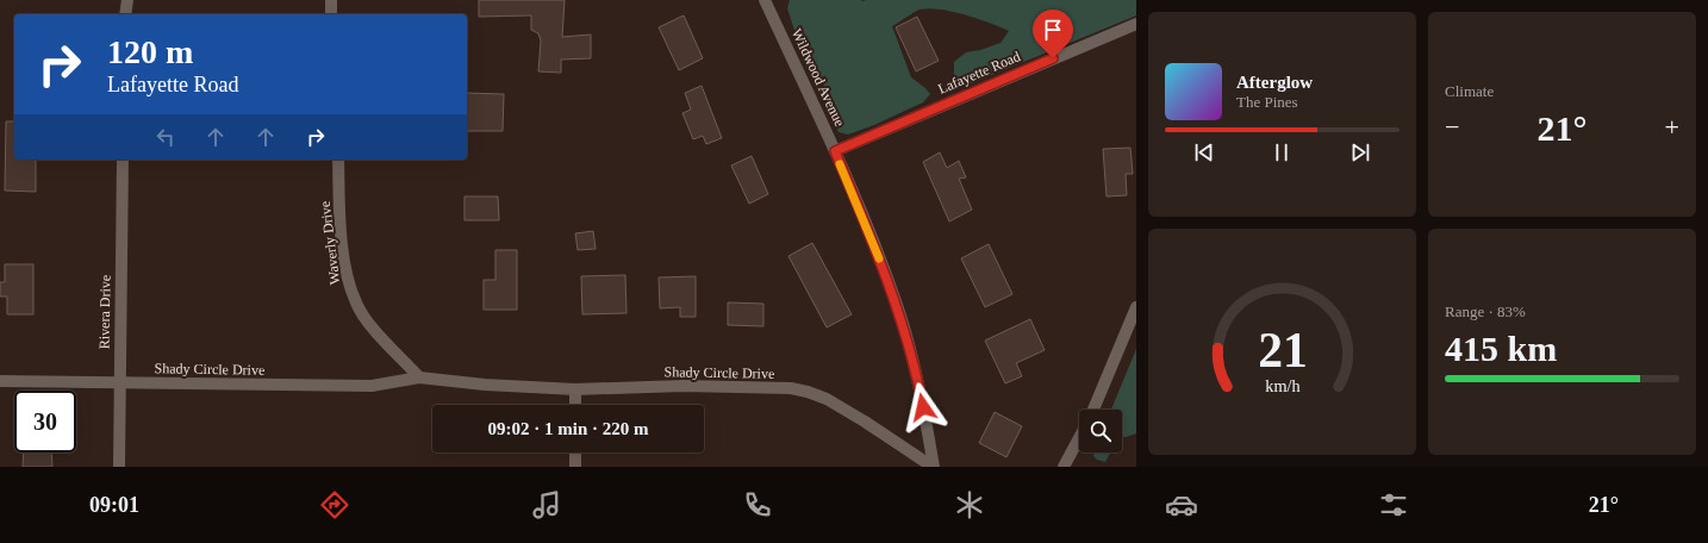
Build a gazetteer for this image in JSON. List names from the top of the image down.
{
  "streets": {
    "street": [
      "Lafayette Road",
      "Wildwood Avenue",
      "Waverly Drive",
      "Rivera Drive",
      "Shady Circle Drive"
    ]
  },
  "crossings": [
    ["Lafayette Road", "Wildwood Avenue"],
    ["Wildwood Avenue", "Shady Circle Drive"],
    ["Waverly Drive", "Shady Circle Drive"],
    ["Rivera Drive", "Shady Circle Drive"]
  ],
  "page": {
    "tile": [
      "Climate",
      ["Range · 83%", "415 km"]
    ],
    "turn": ["120 m", "Lafayette Road"],
    "song": ["Afterglow", "The Pines"],
    "heat": ["−", "21°", "+"],
    "limit": "30",
    "trip": "09:02 · 1 min · 220 m",
    "tabs": ["09:01", "21°"],
    "gauge": ["21", "km/h"]
  }
}
